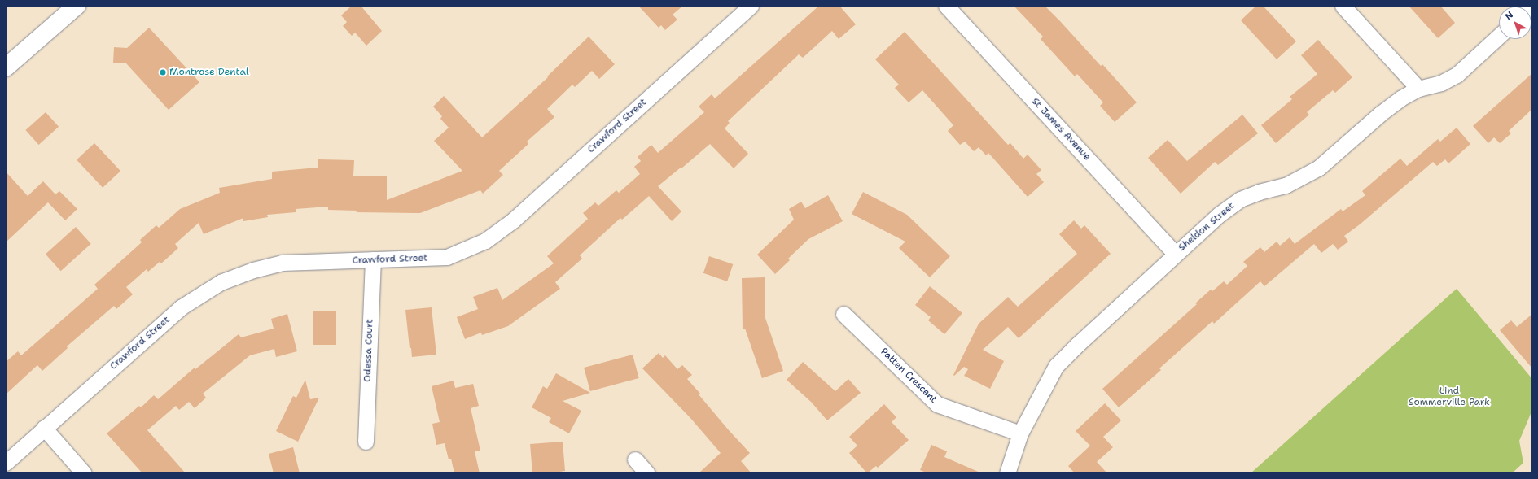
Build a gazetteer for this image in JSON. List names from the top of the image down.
{
  "streets": {
    "street": [
      "Crawford Street",
      "St James Avenue",
      "Sheldon Street",
      "Odessa Court",
      "Patten Crescent"
    ]
  },
  "crossings": [
    ["Crawford Street", "Odessa Court"],
    ["St James Avenue", "Sheldon Street"],
    ["Sheldon Street", "Patten Crescent"]
  ],
  "parks": ["Lind Sommerville Park"],
  "places": ["Montrose Dental"],
  "north": "top left"
}
